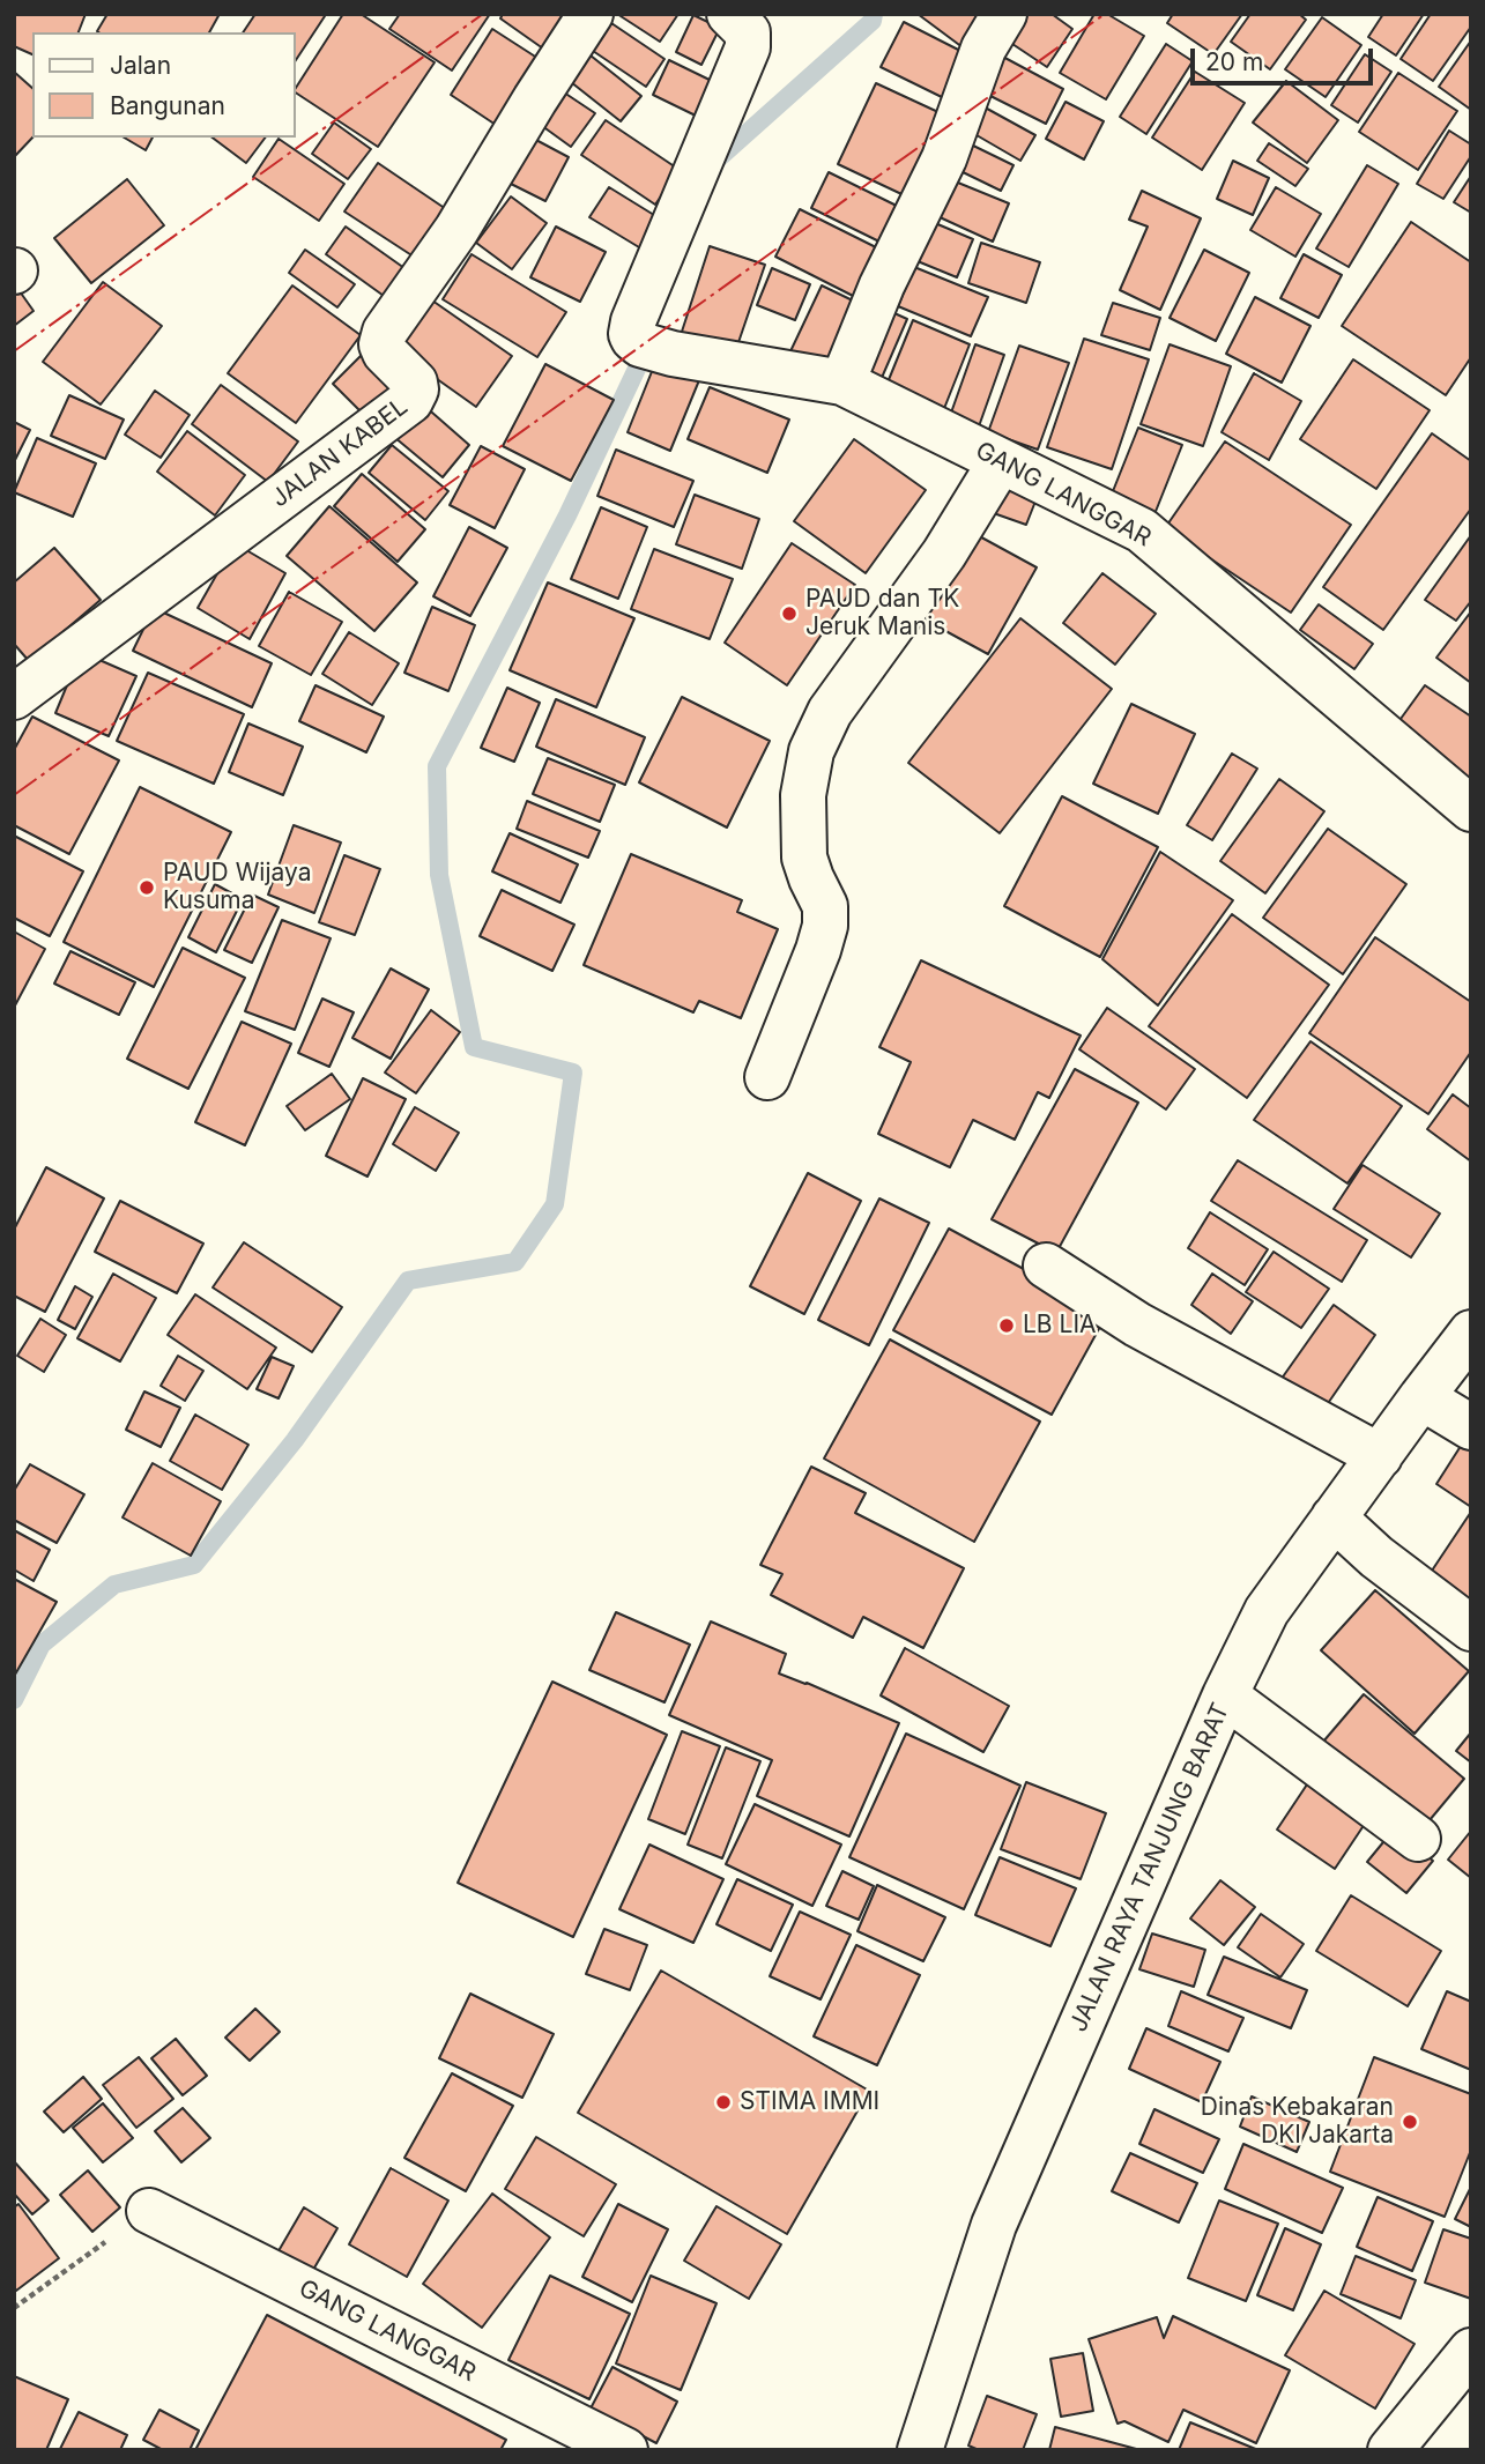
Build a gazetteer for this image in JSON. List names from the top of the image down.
{
  "streets": {
    "street": ["JALAN KABEL", "GANG LANGGAR", "JALAN RAYA TANJUNG BARAT"]
  },
  "places": [
    "PAUD dan TK Jeruk Manis",
    "PAUD Wijaya Kusuma",
    "LB LIA",
    "STIMA IMMI",
    "Dinas Kebakaran DKI Jakarta"
  ],
  "legend": ["Jalan", "Bangunan"],
  "scale_bar": "20 m"
}
